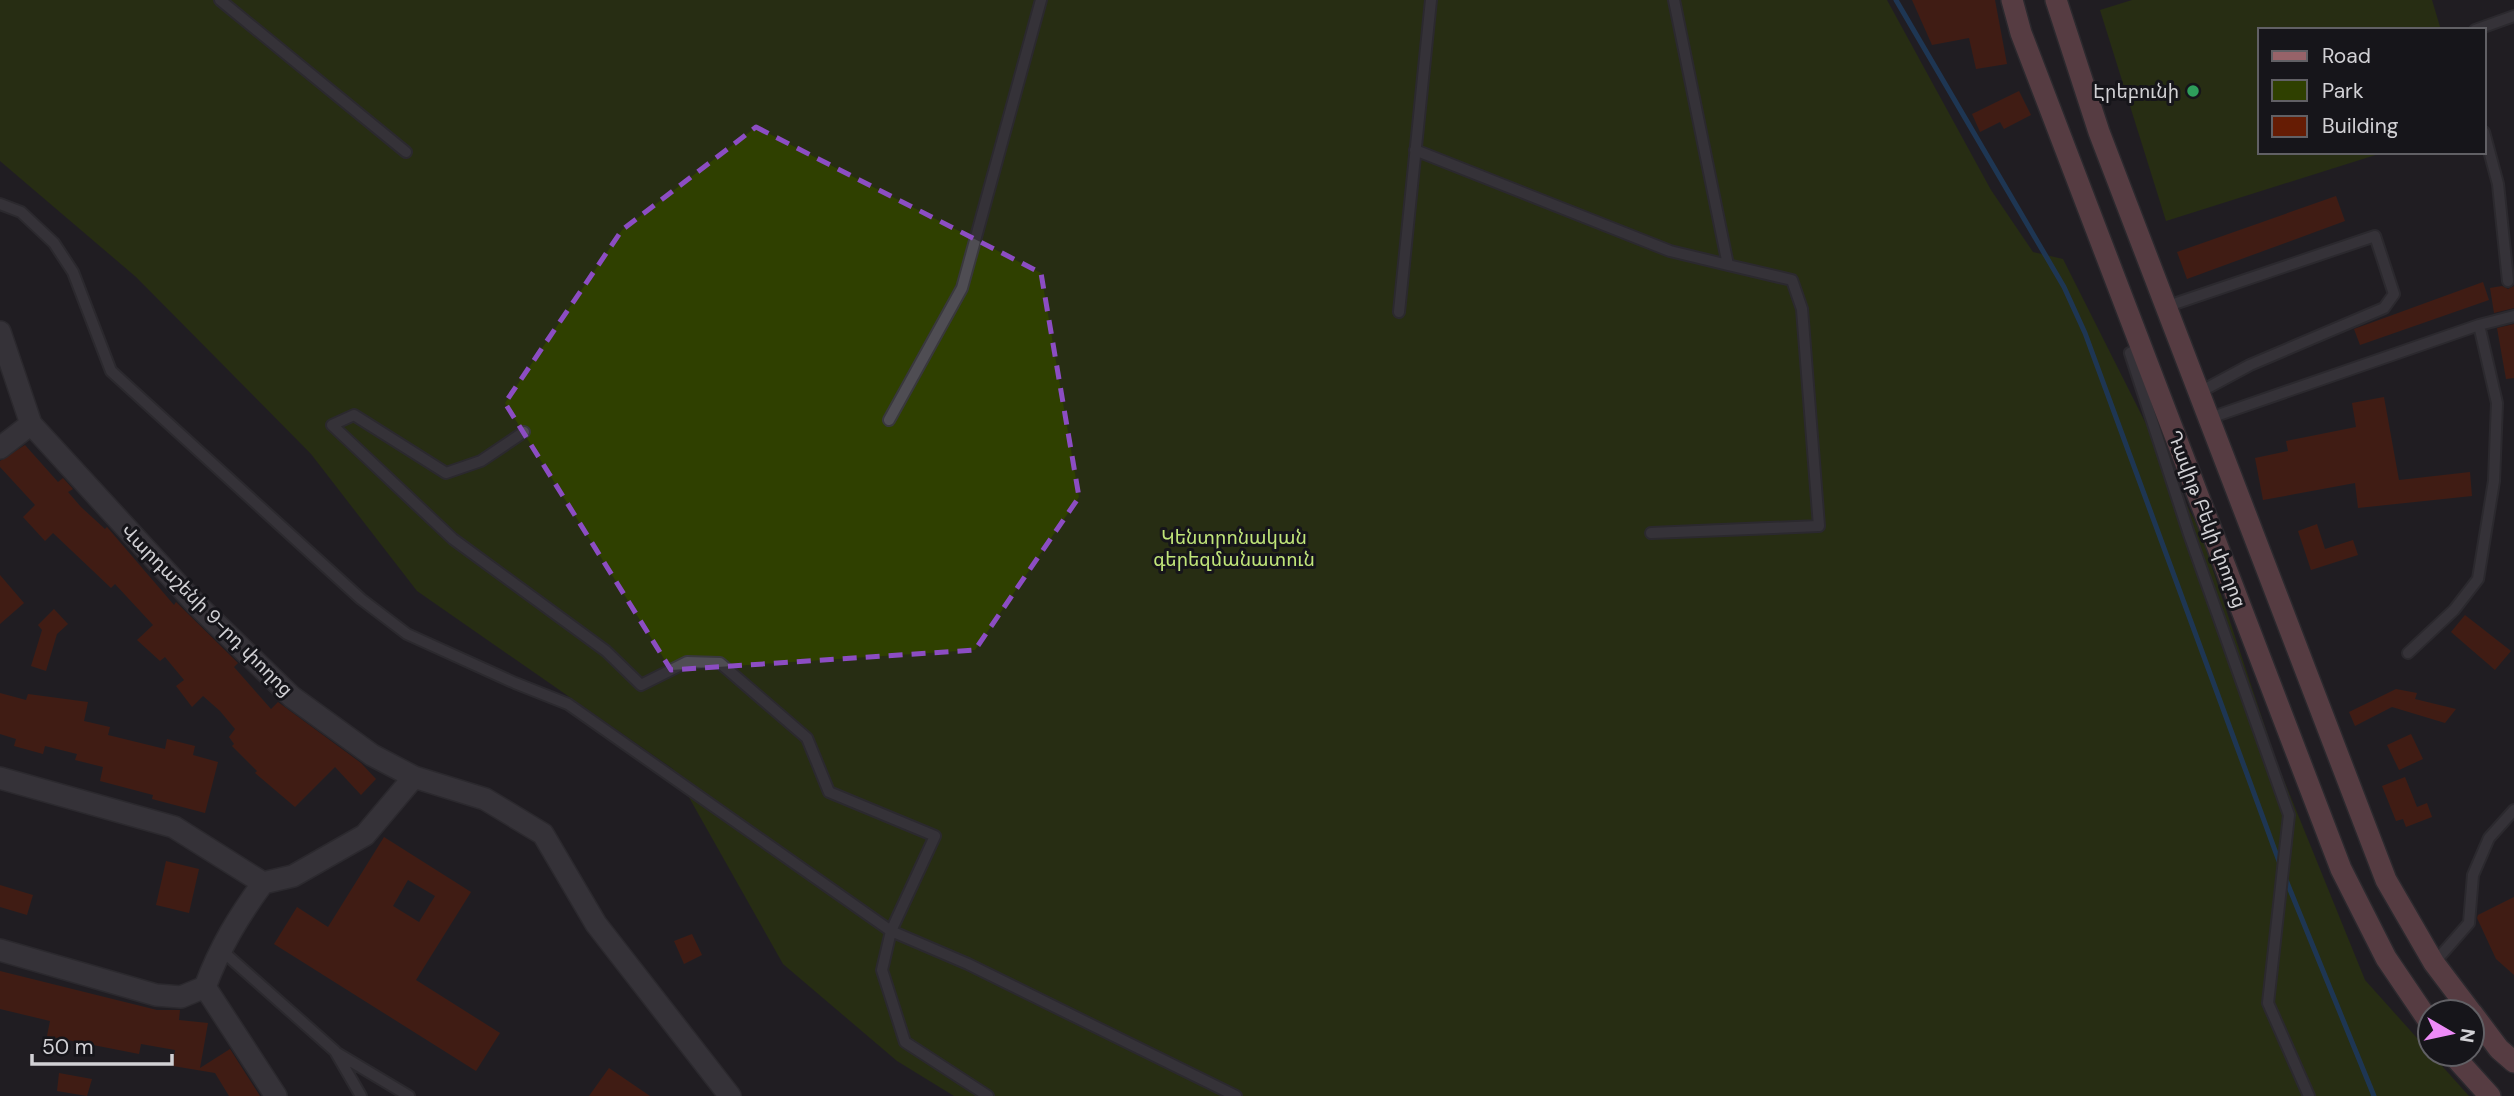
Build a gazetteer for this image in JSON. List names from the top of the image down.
{
  "streets": {
    "main road": ["Դավիթ Բեկի փողոց"],
    "street": ["Վարդաշենի 9-րդ փողոց"]
  },
  "parks": ["Կենտրոնական գերեզմանատուն"],
  "places": ["Էրեբունի"],
  "legend": ["Road", "Park", "Building"],
  "scale_bar": "50 m",
  "north": "right"
}
